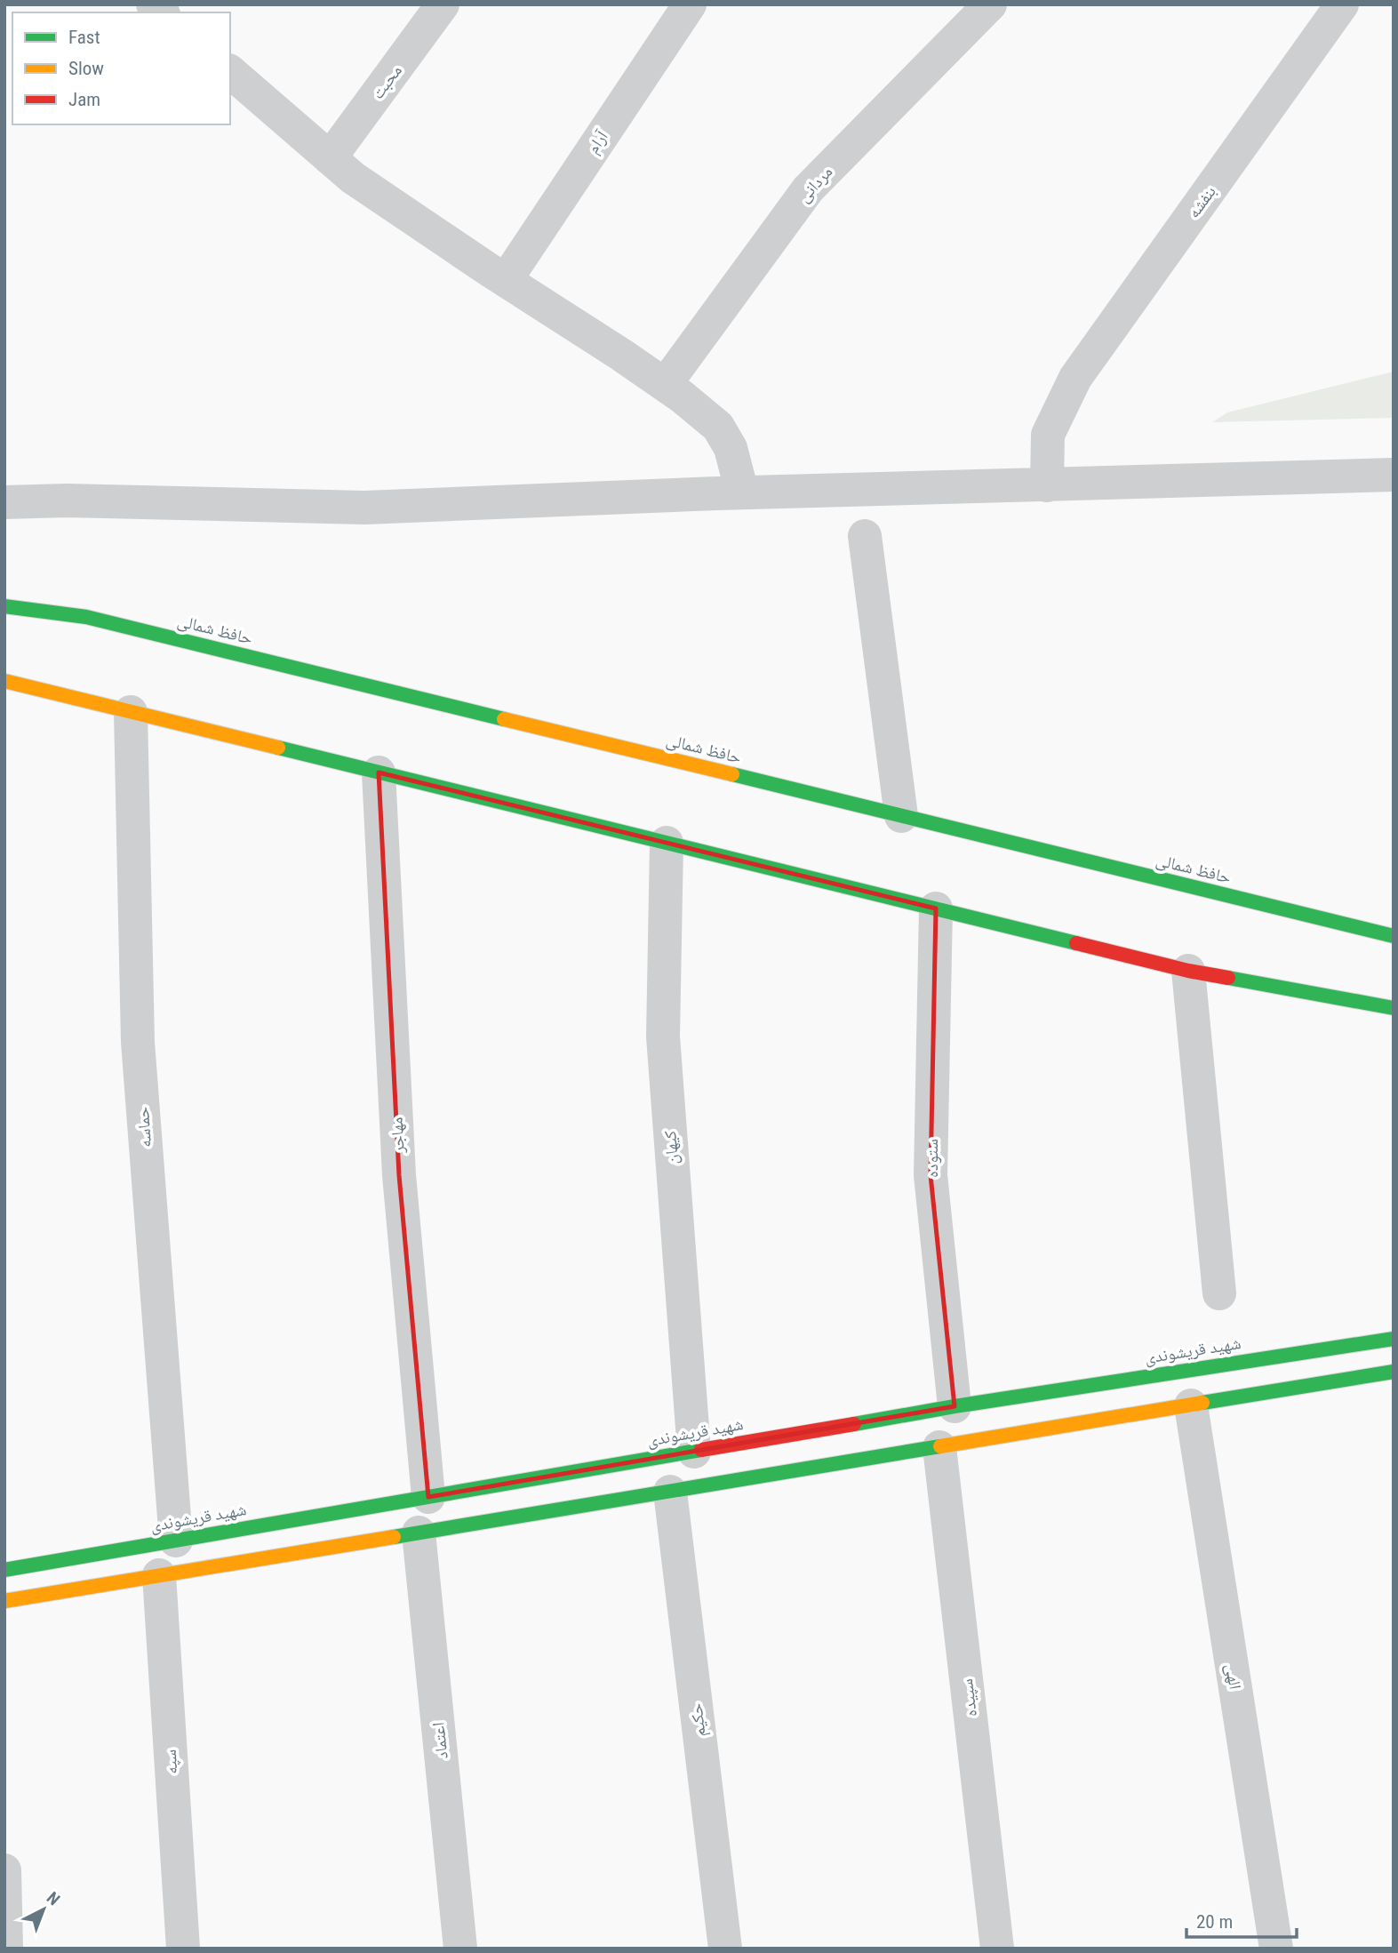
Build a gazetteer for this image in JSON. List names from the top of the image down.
{
  "streets": {
    "main road": ["حافظ شمالی", "شهید قریشوندی"],
    "street": [
      "محبت",
      "آرام",
      "مردانی",
      "بنفشه",
      "حماسه",
      "مهاجر",
      "کیهان",
      "ستوده",
      "الهی",
      "سپیده",
      "حکیم",
      "اعتماد",
      "سپه"
    ]
  },
  "crossings": [
    ["حماسه", "شهید قریشوندی"],
    ["مهاجر", "شهید قریشوندی"],
    ["کیهان", "شهید قریشوندی"],
    ["ستوده", "شهید قریشوندی"]
  ],
  "legend": ["Fast", "Slow", "Jam"],
  "scale_bar": "20 m",
  "north": "top right"
}
